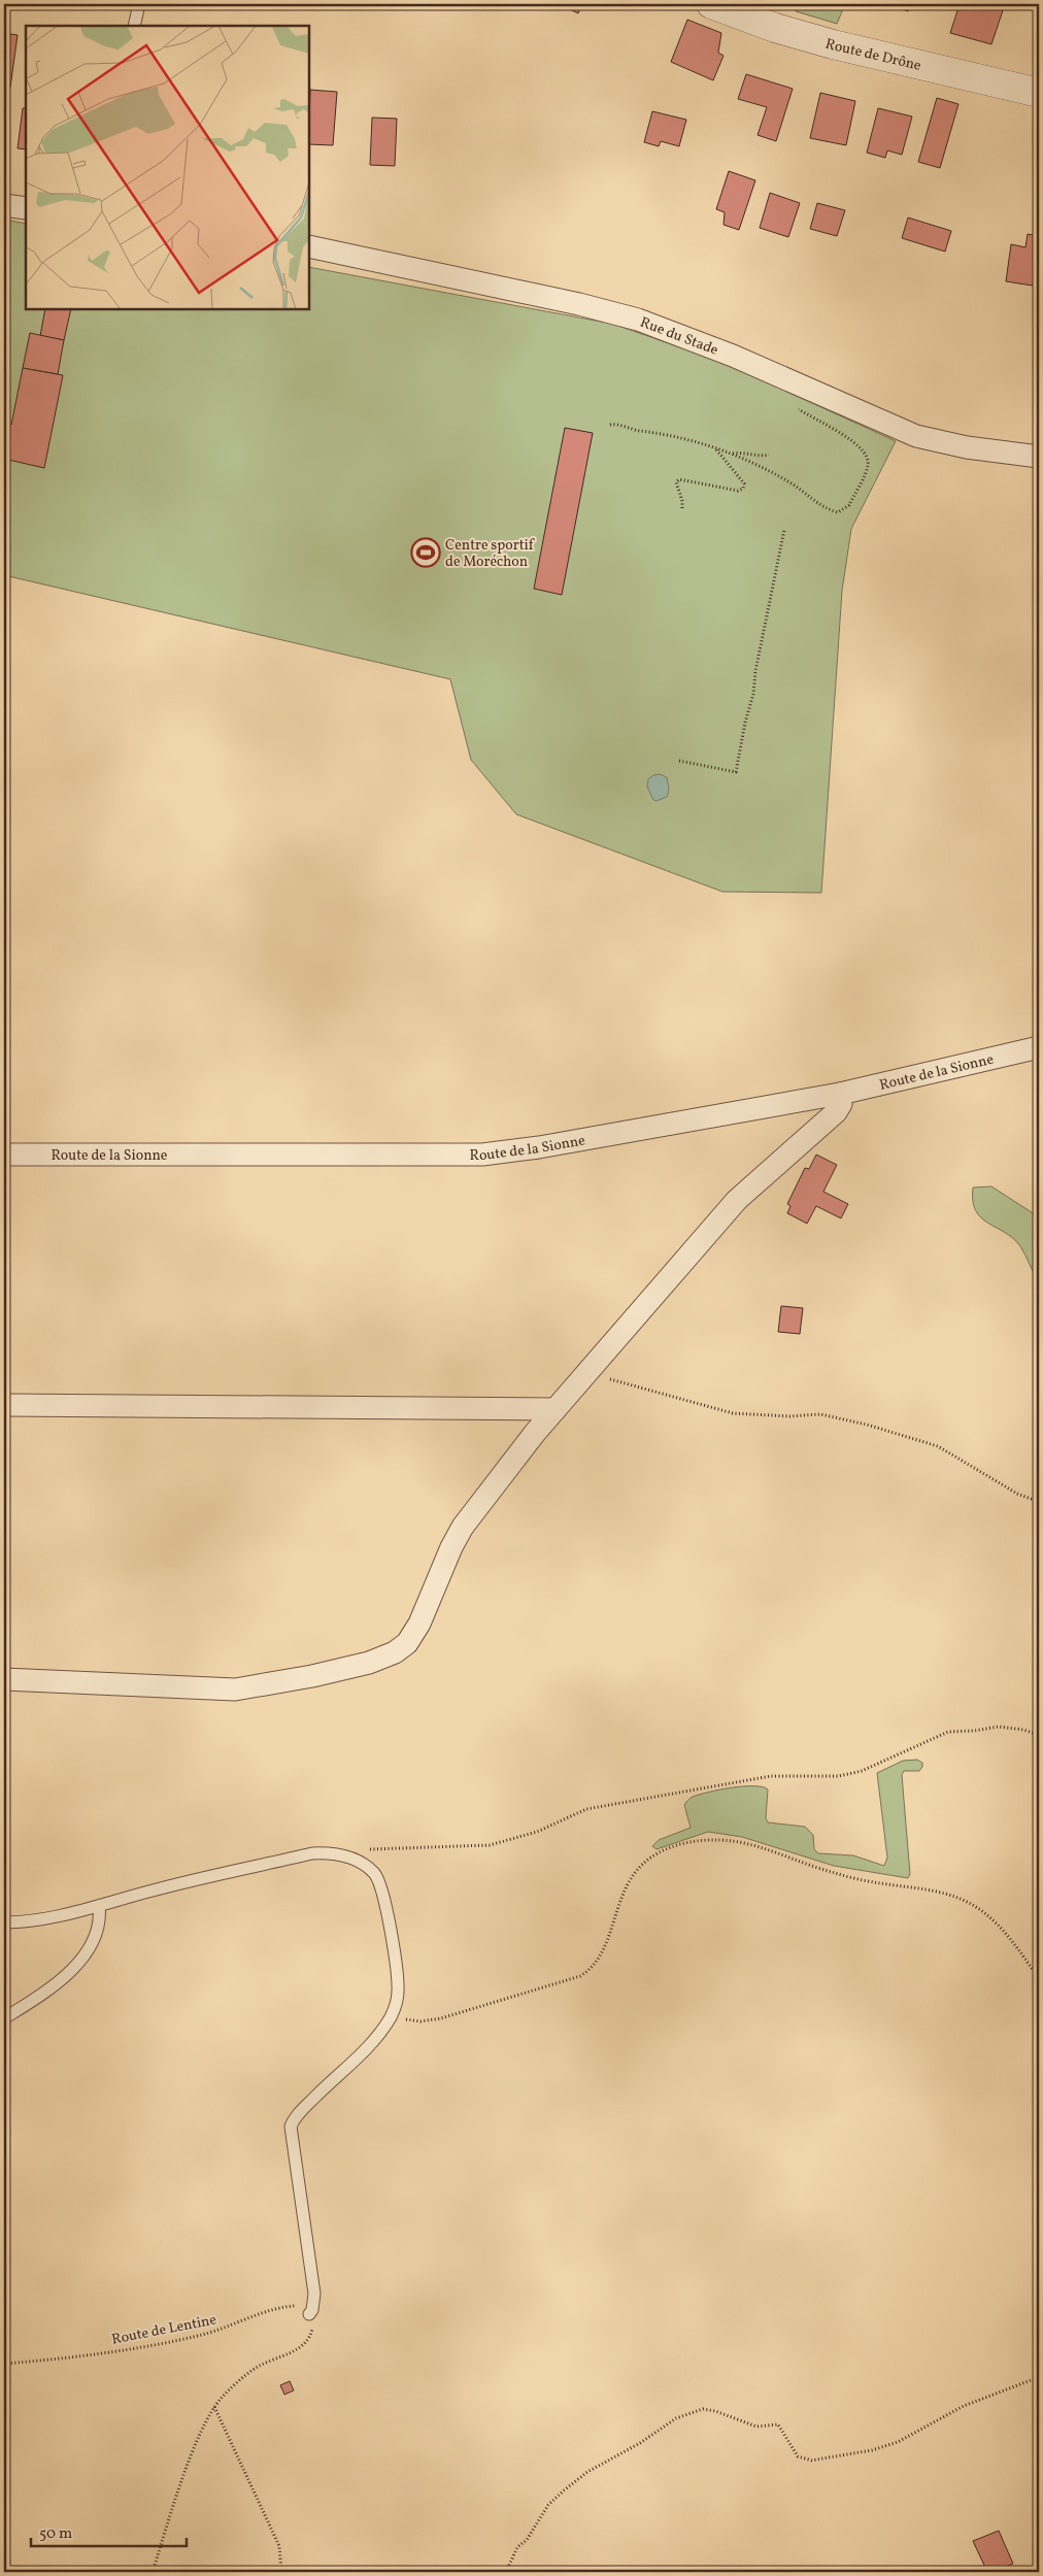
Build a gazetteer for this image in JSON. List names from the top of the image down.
{
  "streets": {
    "street": ["Route de Drône", "Rue du Stade", "Route de la Sionne"],
    "path": ["Route de Lentine"]
  },
  "places": {
    "sports": ["Centre sportif de Moréchon"]
  },
  "scale_bar": "50 m"
}
